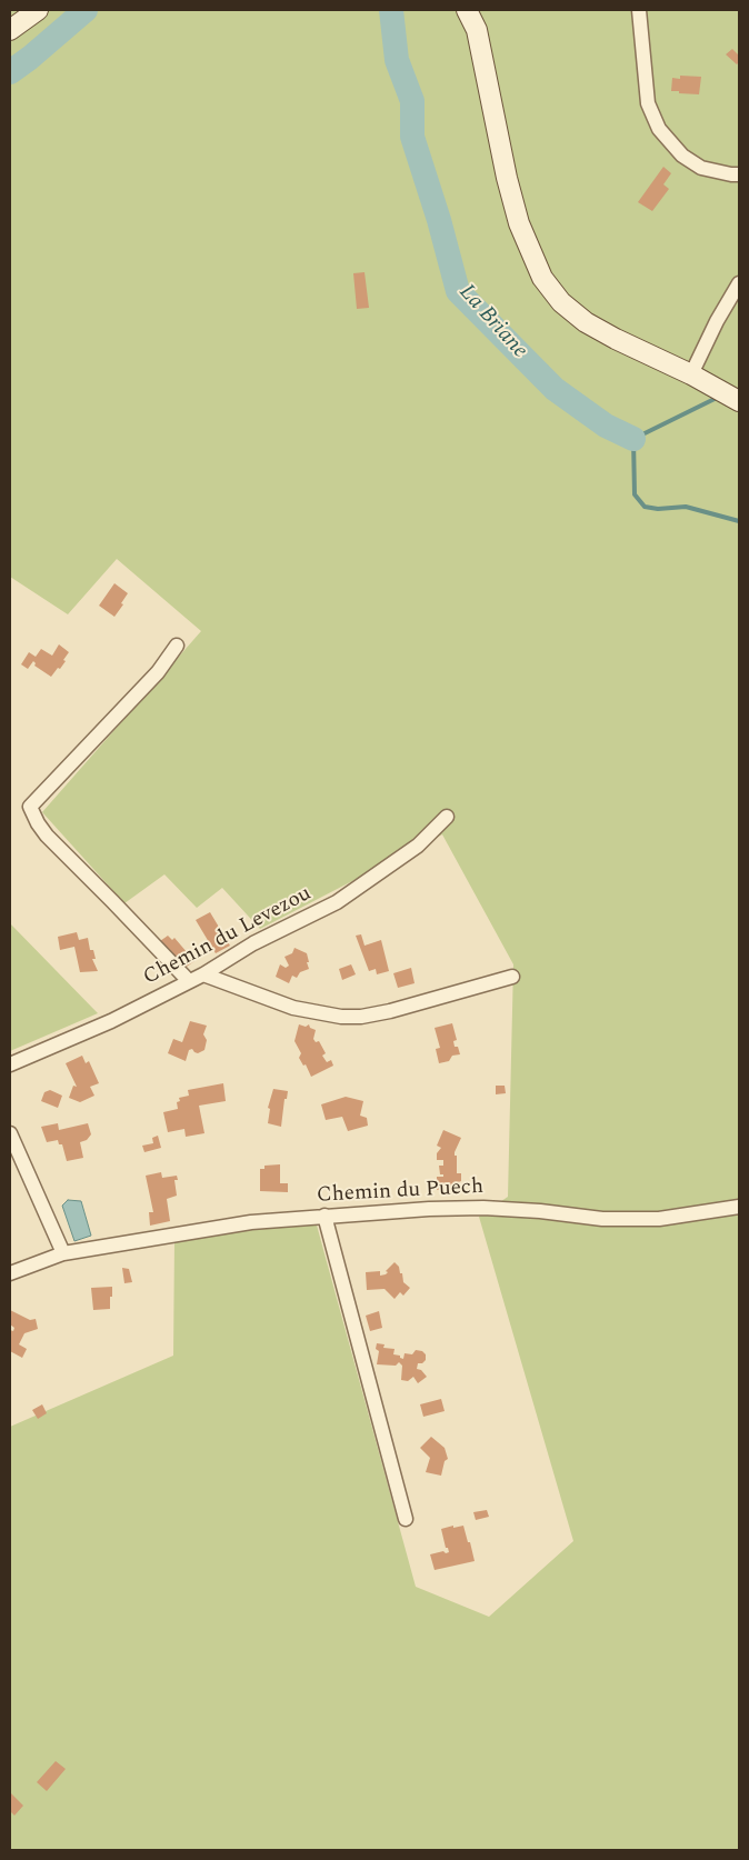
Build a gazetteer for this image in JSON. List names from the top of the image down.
{
  "streets": {
    "street": ["Chemin du Levezou", "Chemin du Puech"]
  },
  "water": ["La Briane"]
}
